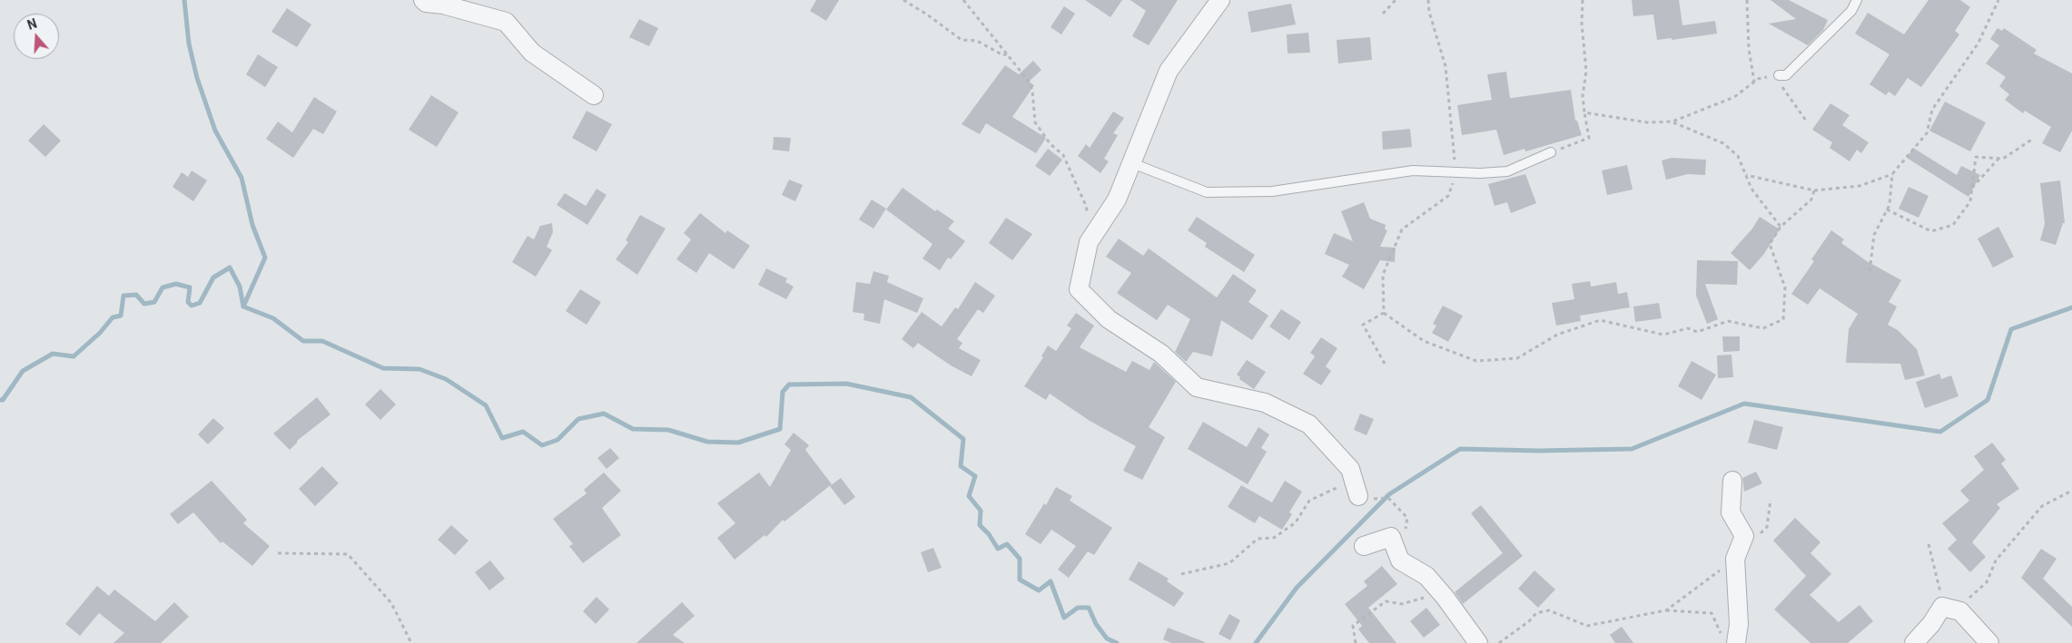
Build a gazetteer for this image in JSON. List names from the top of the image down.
{
  "north": "top"
}
